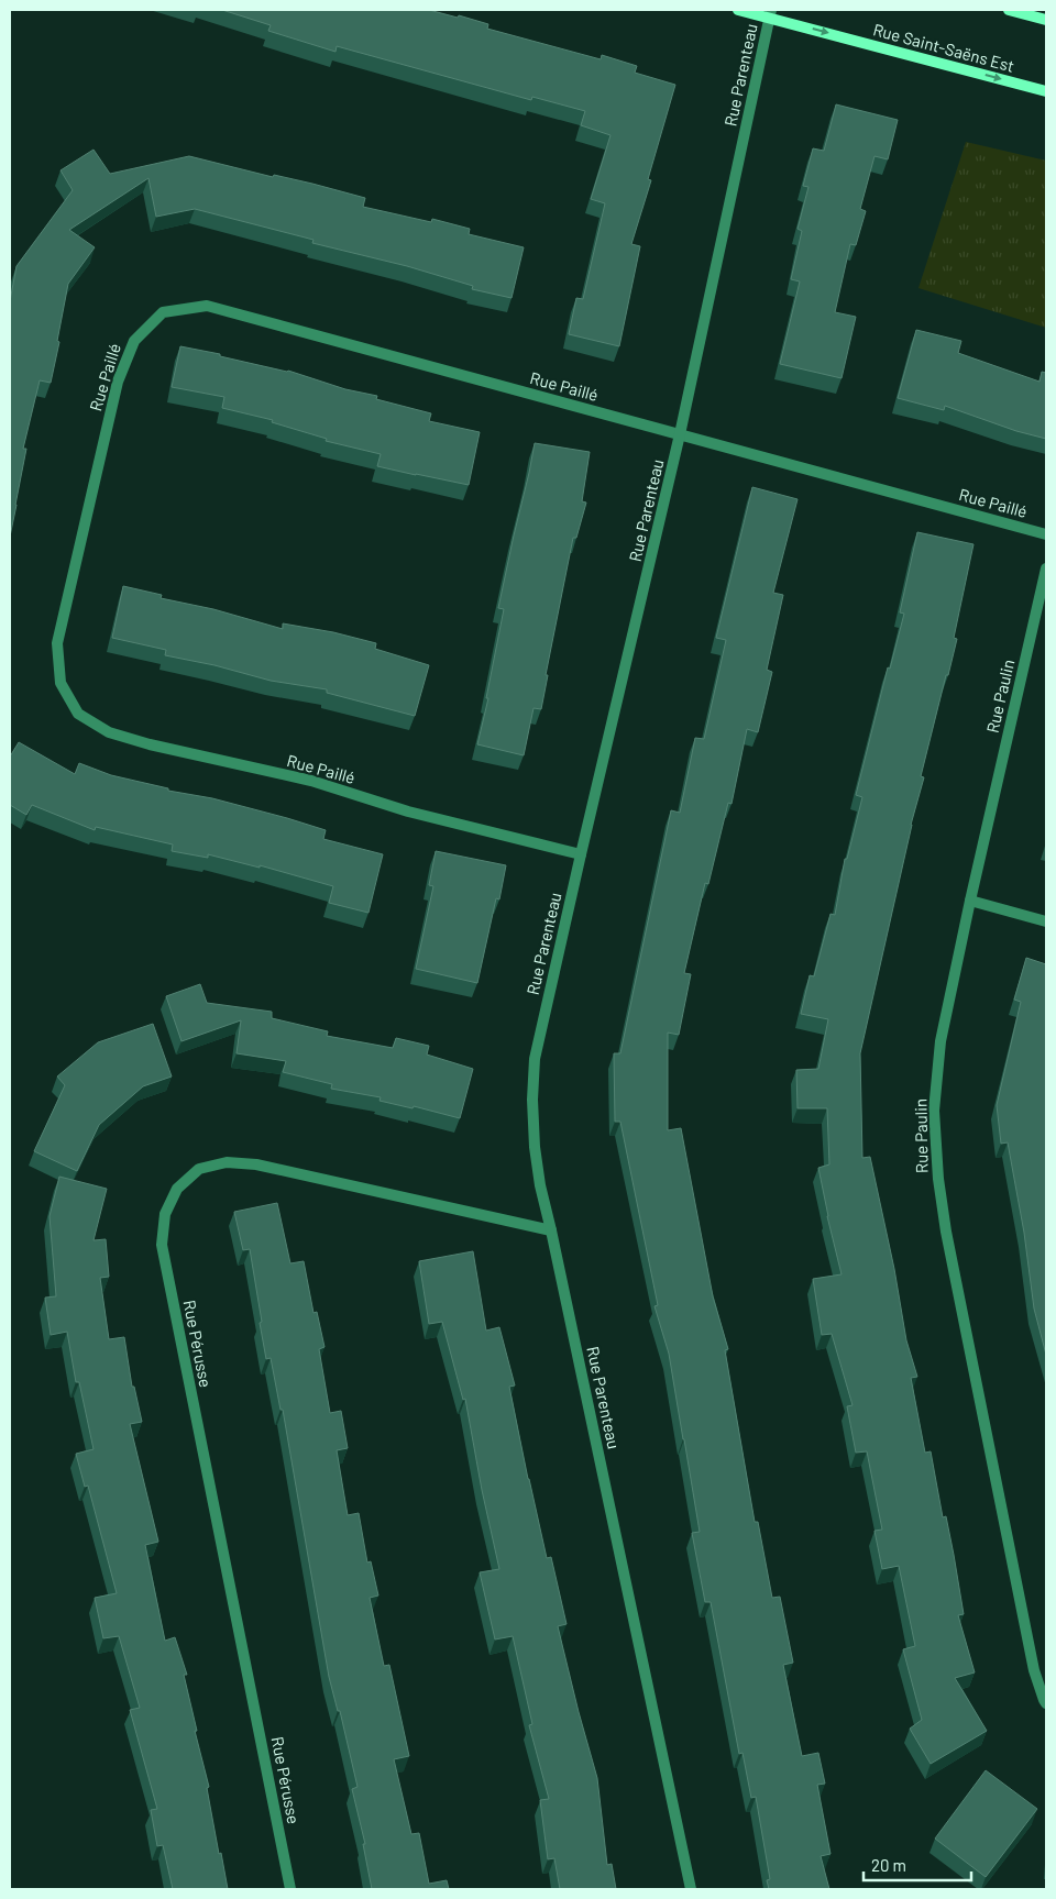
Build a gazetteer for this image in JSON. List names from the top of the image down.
{
  "streets": {
    "main road": ["Rue Saint-Saëns Est"],
    "street": [
      "Rue Parenteau",
      "Rue Paillé",
      "Rue Paulin",
      "Rue Pérusse"
    ]
  },
  "crossings": [
    ["Rue Saint-Saëns Est", "Rue Parenteau"],
    ["Rue Parenteau", "Rue Paillé"],
    ["Rue Parenteau", "Rue Pérusse"]
  ],
  "one_way": ["Rue Saint-Saëns Est"],
  "scale_bar": "20 m"
}
